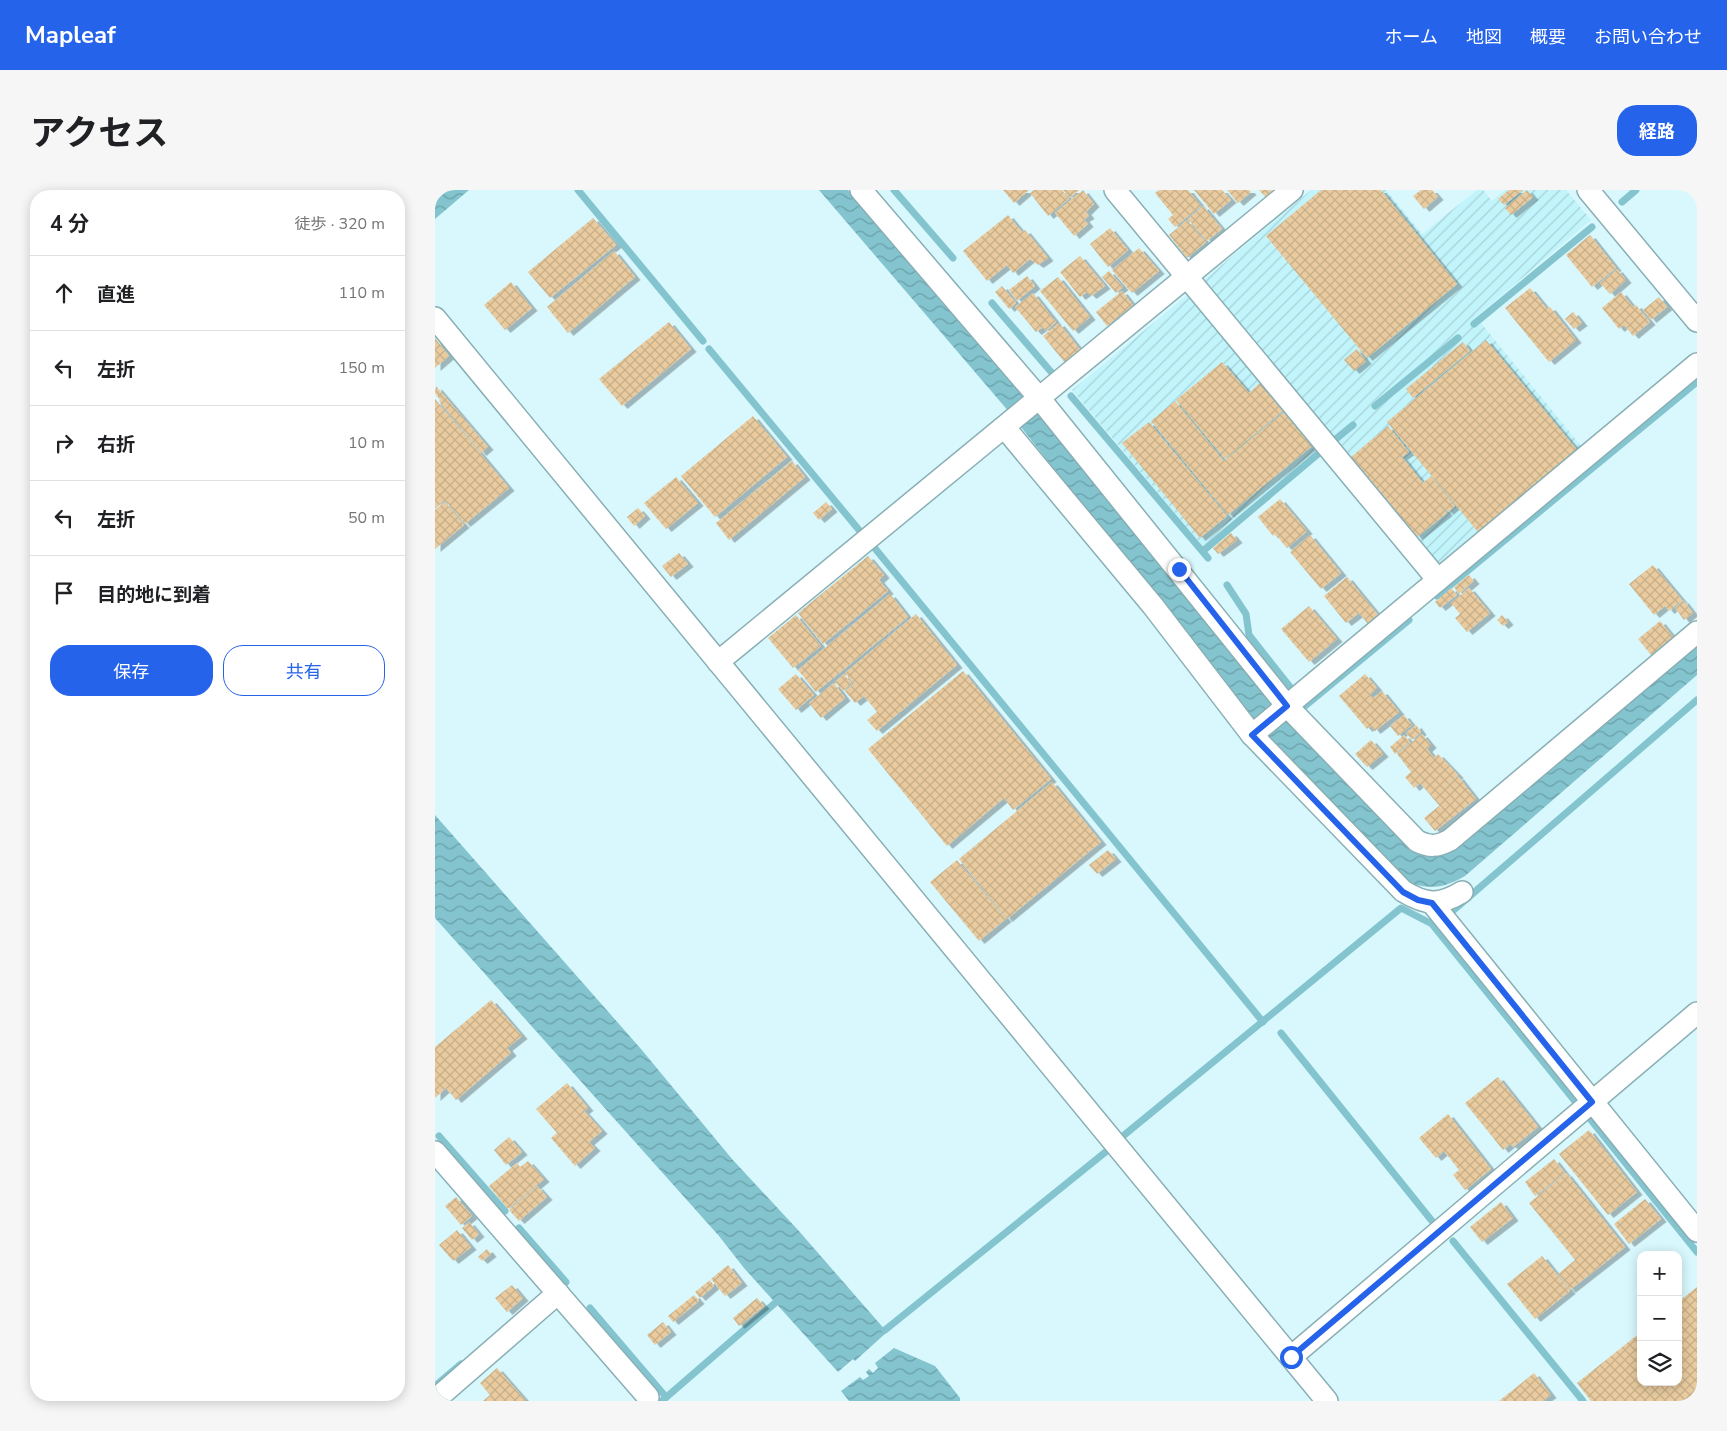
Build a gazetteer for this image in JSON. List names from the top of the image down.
{
  "page": {
    "header": "Mapleaf",
    "nav": [
      "ホーム",
      "地図",
      "概要",
      "お問い合わせ"
    ],
    "title": "アクセス",
    "buttons": [
      "経路",
      ["保存", "共有"]
    ],
    "heading": ["4 分", "徒歩 · 320 m"],
    "list": [
      ["直進", "110 m"],
      ["左折", "150 m"],
      ["右折", "10 m"],
      ["左折", "50 m"],
      "目的地に到着"
    ],
    "map_buttons": ["+", "−"]
  }
}
